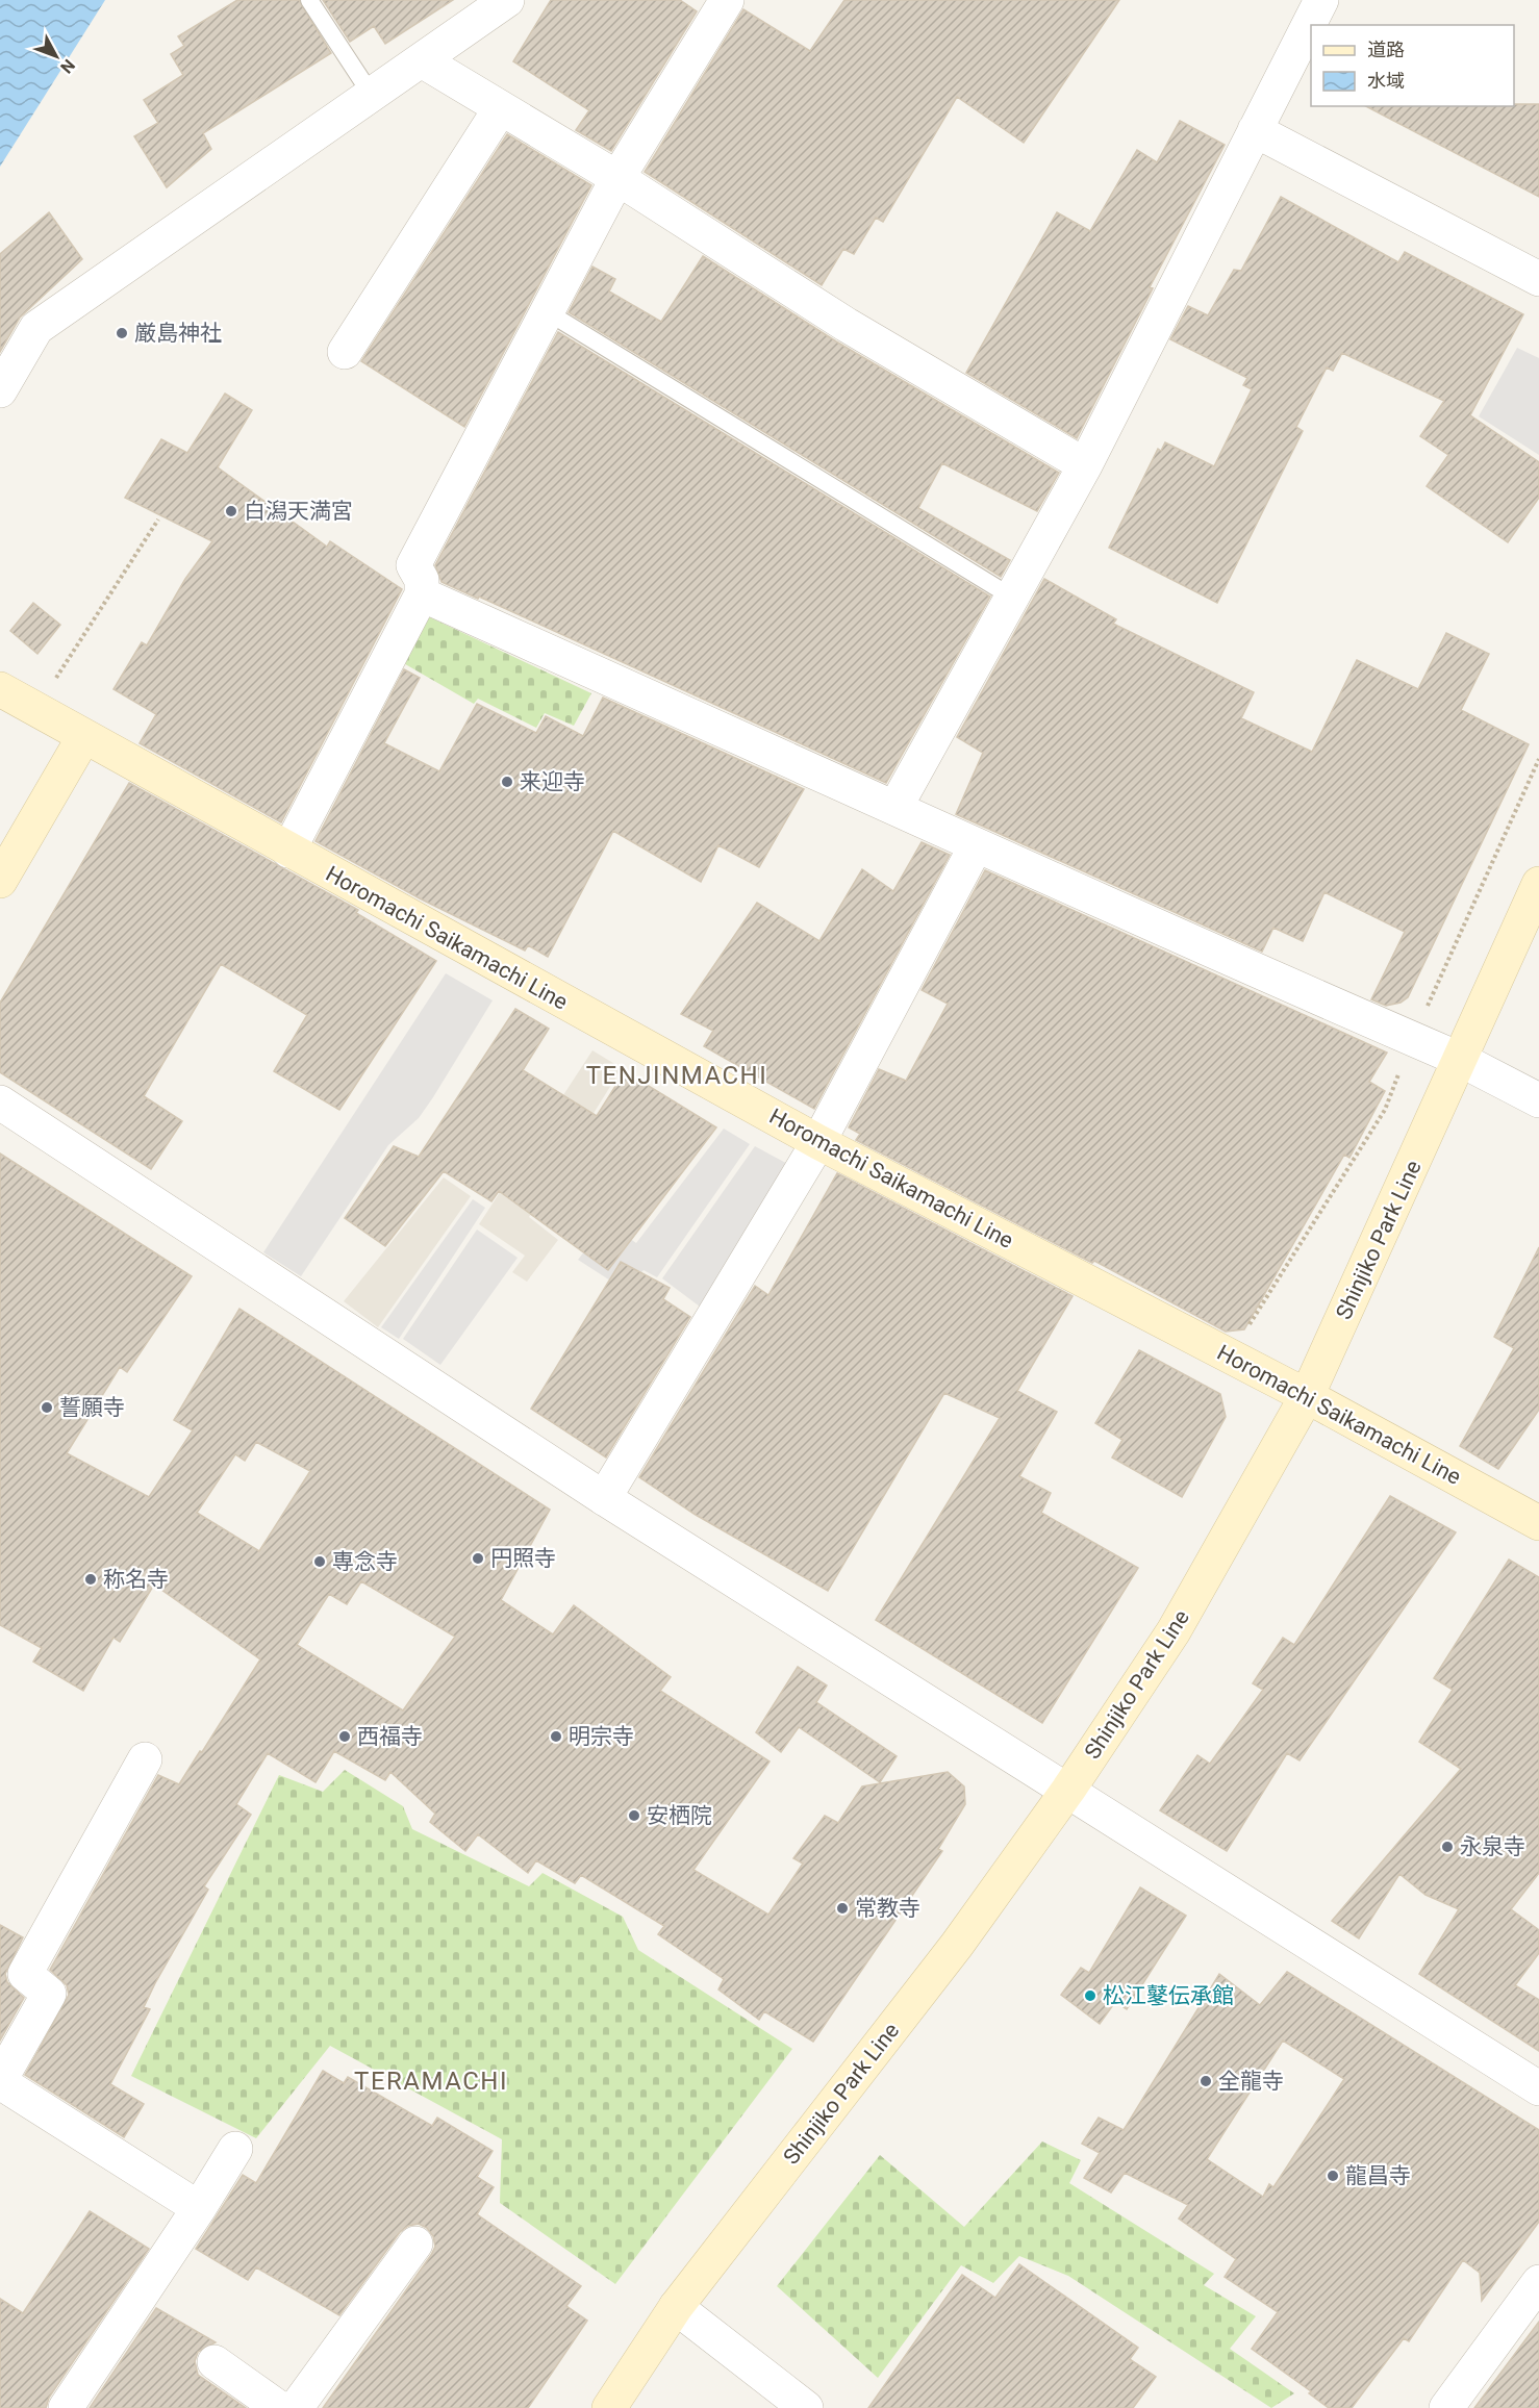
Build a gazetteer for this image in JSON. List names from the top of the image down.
{
  "streets": {
    "main road": ["Horomachi Saikamachi Line", "Shinjiko Park Line"]
  },
  "crossings": [
    ["Horomachi Saikamachi Line", "Shinjiko Park Line"]
  ],
  "districts": ["TENJINMACHI", "TERAMACHI"],
  "places": [
    "厳島神社",
    "白潟天満宮",
    "来迎寺",
    "誓願寺",
    "円照寺",
    "専念寺",
    "称名寺",
    "西福寺",
    "明宗寺",
    "安栖院",
    "永泉寺",
    "常教寺",
    "松江鼕伝承館",
    "全龍寺",
    "龍昌寺"
  ],
  "legend": ["道路", "水域"],
  "north": "bottom right"
}
